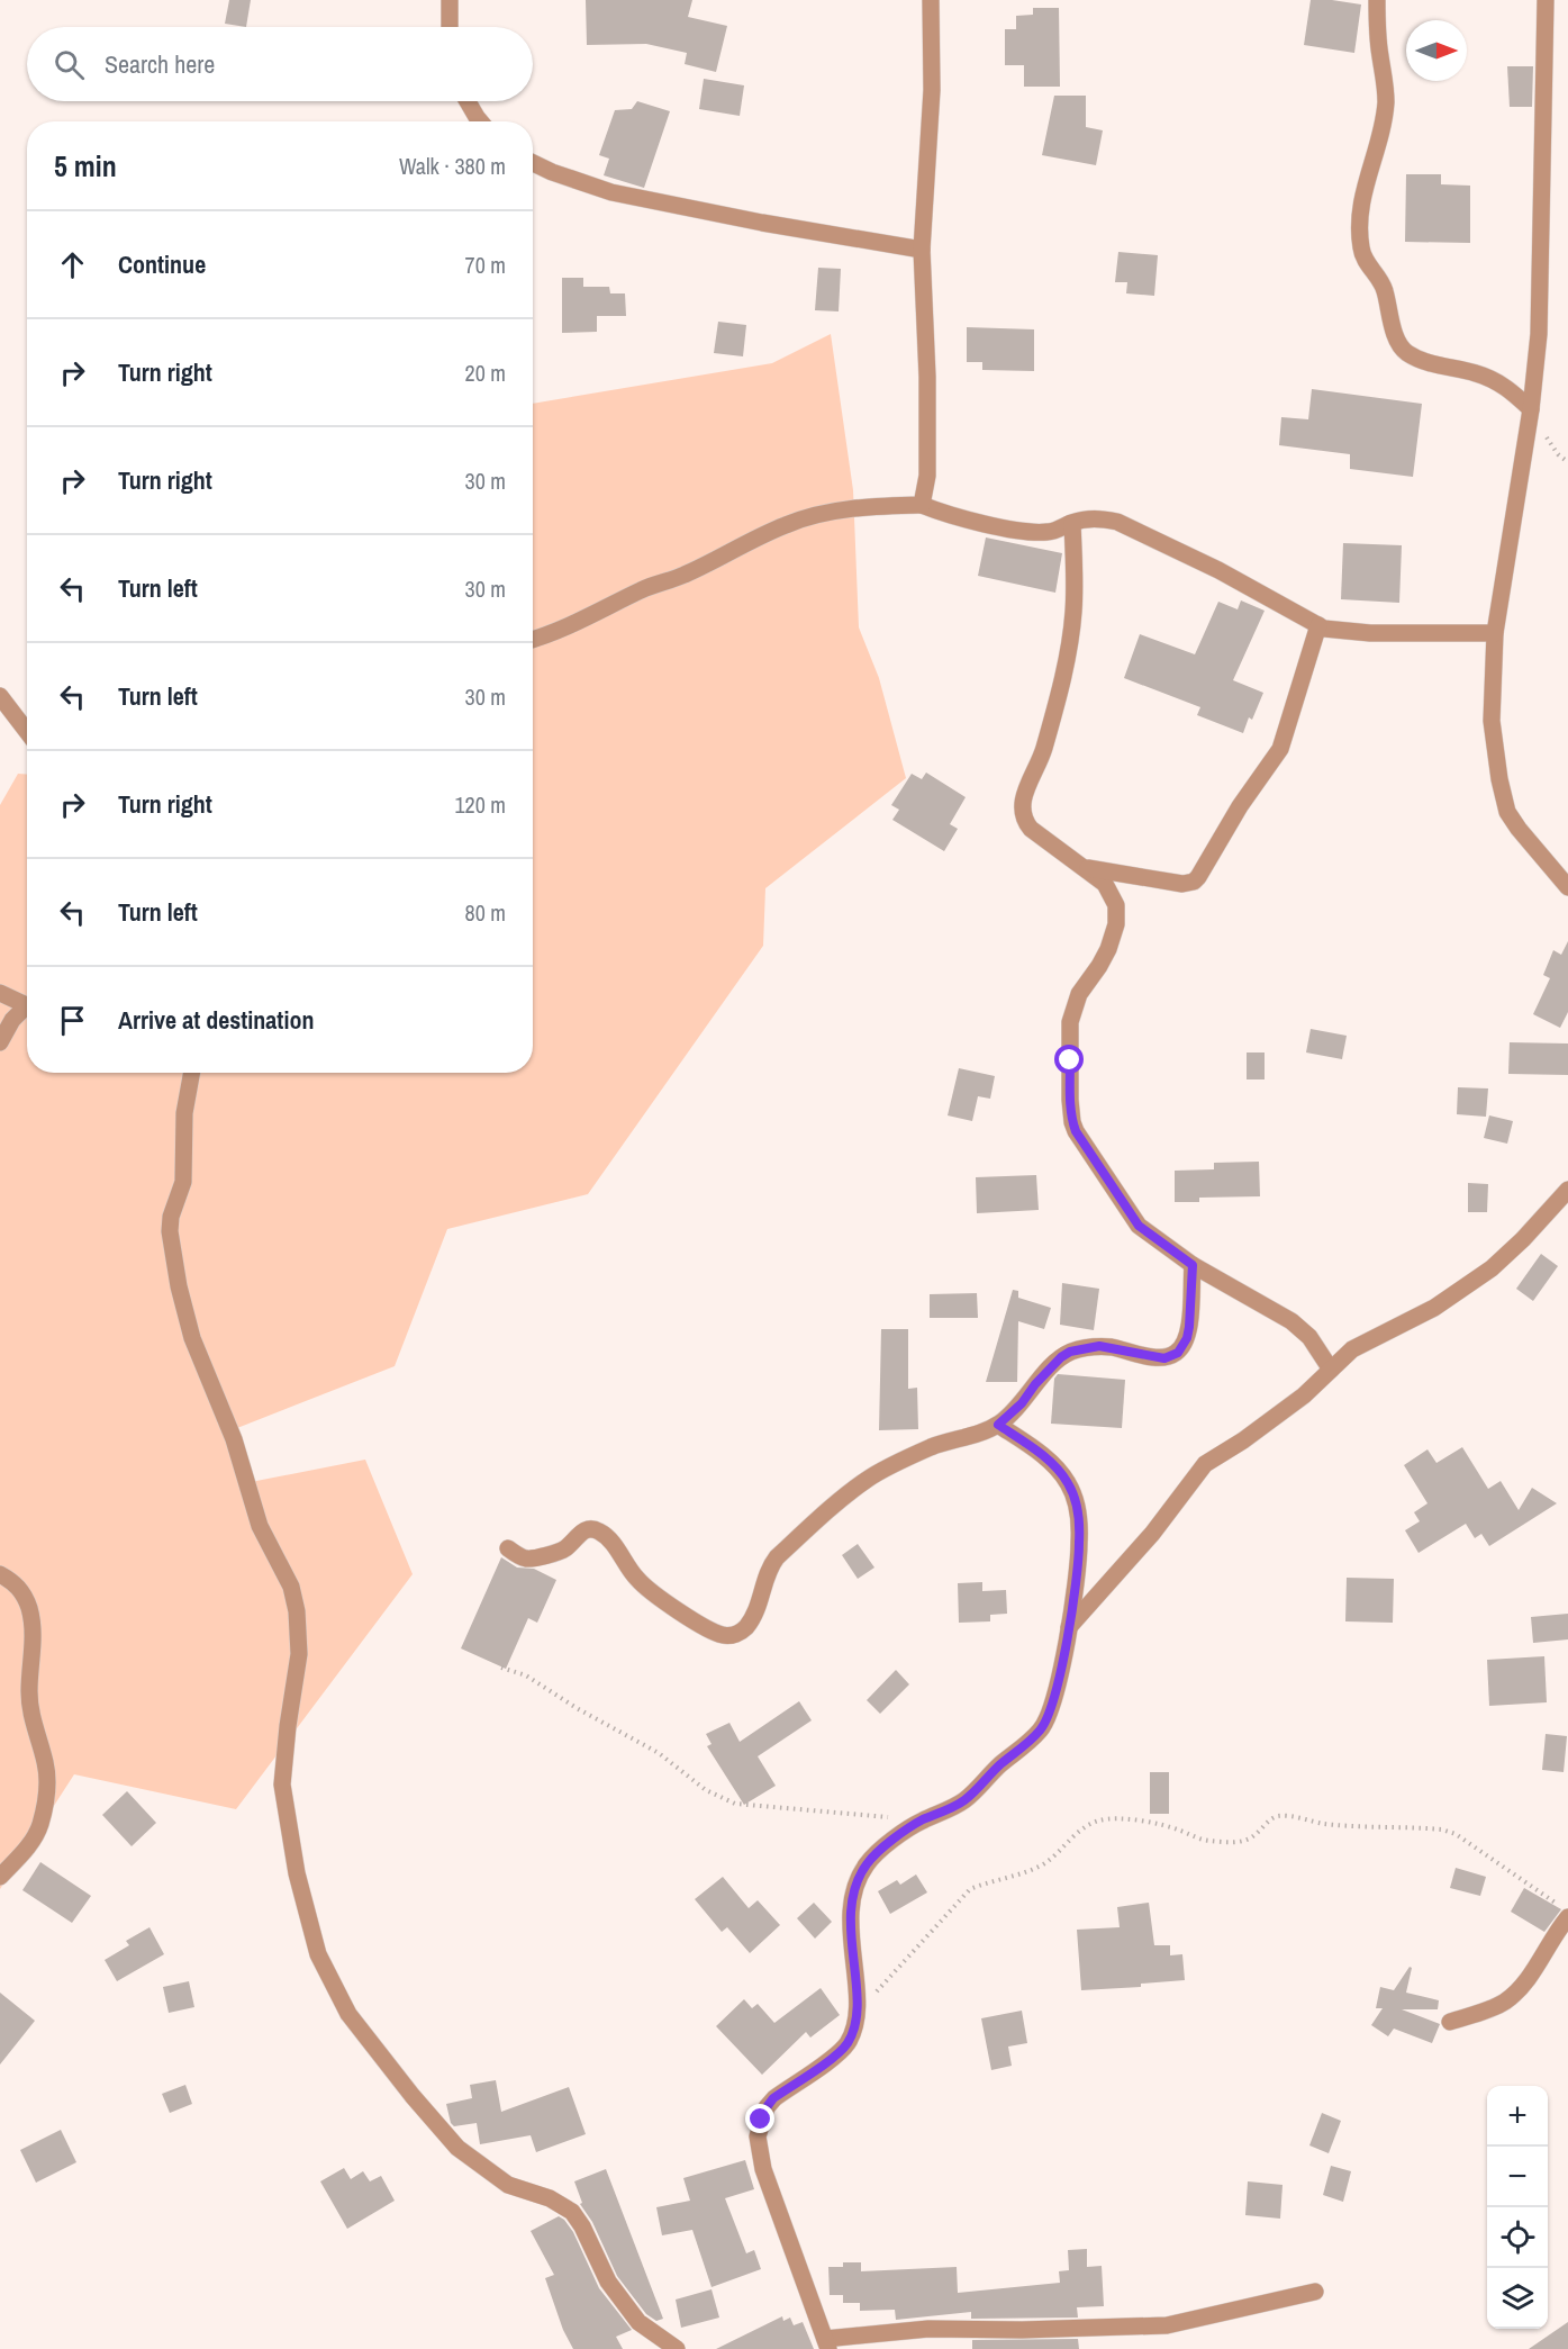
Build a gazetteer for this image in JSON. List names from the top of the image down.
{
  "north": "right",
  "page": {
    "search": "Search here",
    "heading": ["5 min", "Walk · 380 m"],
    "list": [
      ["Continue", "70 m"],
      ["Turn right", "20 m"],
      ["Turn right", "30 m"],
      ["Turn left", "30 m"],
      ["Turn left", "30 m"],
      ["Turn right", "120 m"],
      ["Turn left", "80 m"],
      "Arrive at destination"
    ],
    "map_buttons": ["+", "−"]
  }
}
